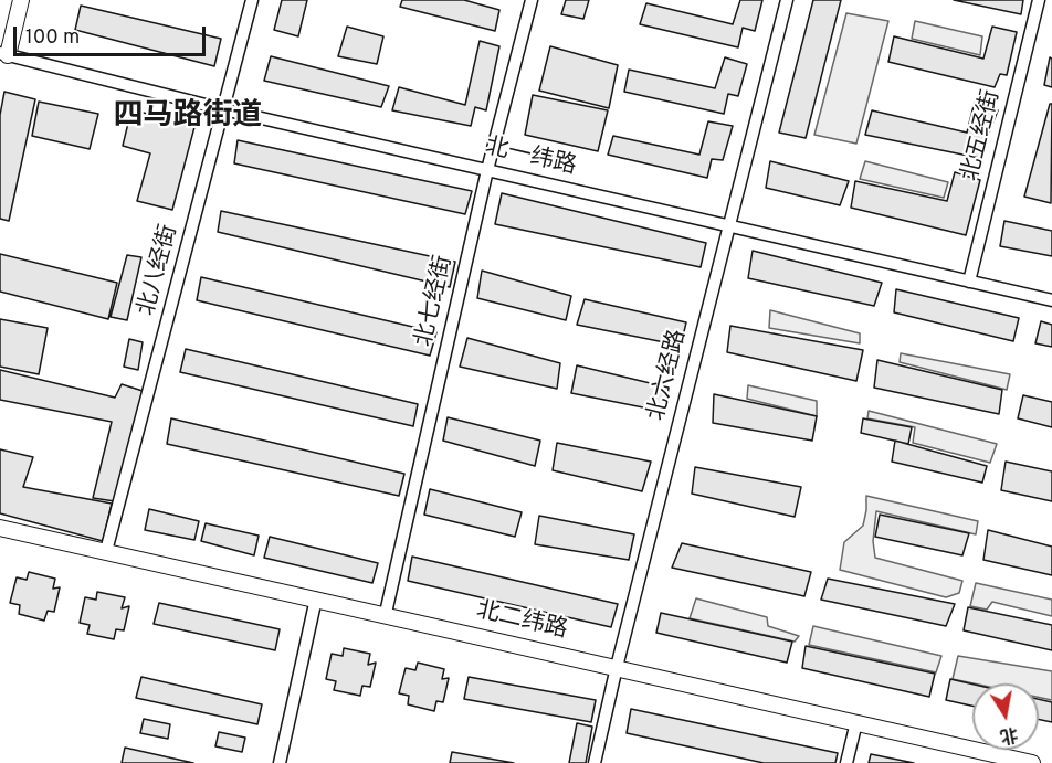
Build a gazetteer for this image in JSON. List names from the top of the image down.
{
  "streets": {
    "street": [
      "北五经街",
      "北一纬路",
      "北八经街",
      "北七经街",
      "北六经路",
      "北二纬路"
    ]
  },
  "crossings": [
    ["北五经街", "北一纬路"],
    ["北一纬路", "北八经街"],
    ["北一纬路", "北七经街"],
    ["北一纬路", "北六经路"],
    ["北八经街", "北二纬路"],
    ["北七经街", "北二纬路"],
    ["北六经路", "北二纬路"]
  ],
  "districts": ["四马路街道"],
  "scale_bar": "100 m",
  "north": "bottom"
}
